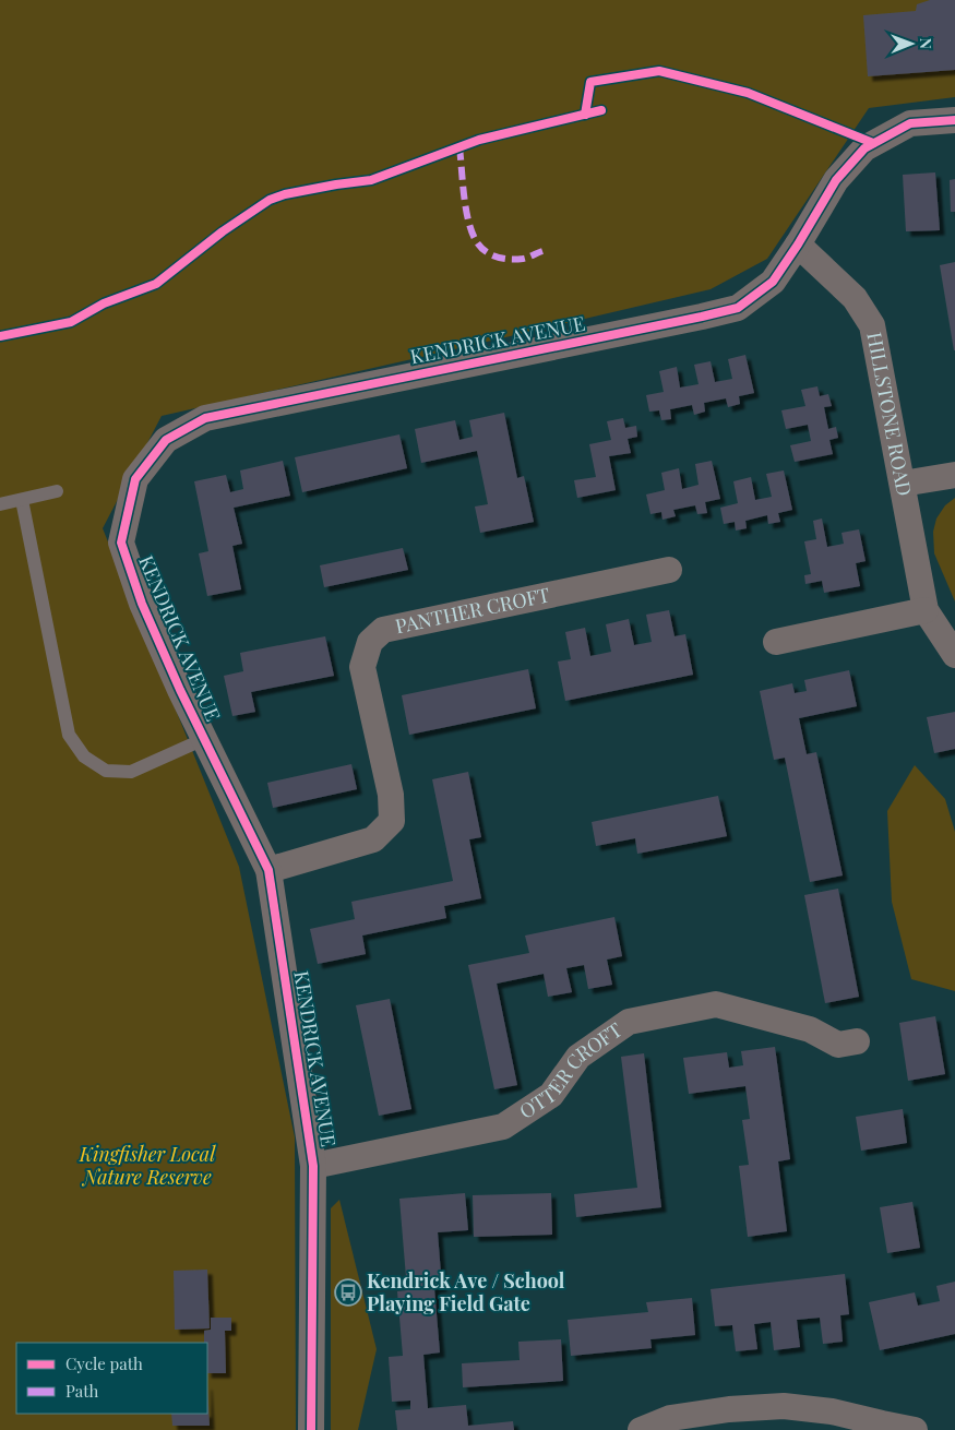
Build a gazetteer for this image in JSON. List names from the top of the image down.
{
  "streets": {
    "street": [
      "KENDRICK AVENUE",
      "HILLSTONE ROAD",
      "PANTHER CROFT",
      "OTTER CROFT"
    ]
  },
  "crossings": [
    ["KENDRICK AVENUE", "HILLSTONE ROAD"],
    ["KENDRICK AVENUE", "PANTHER CROFT"],
    ["KENDRICK AVENUE", "OTTER CROFT"]
  ],
  "parks": ["Kingfisher Local Nature Reserve"],
  "places": {
    "bus stop": ["Kendrick Ave / School Playing Field Gate"]
  },
  "legend": ["Cycle path", "Path"],
  "north": "right"
}
